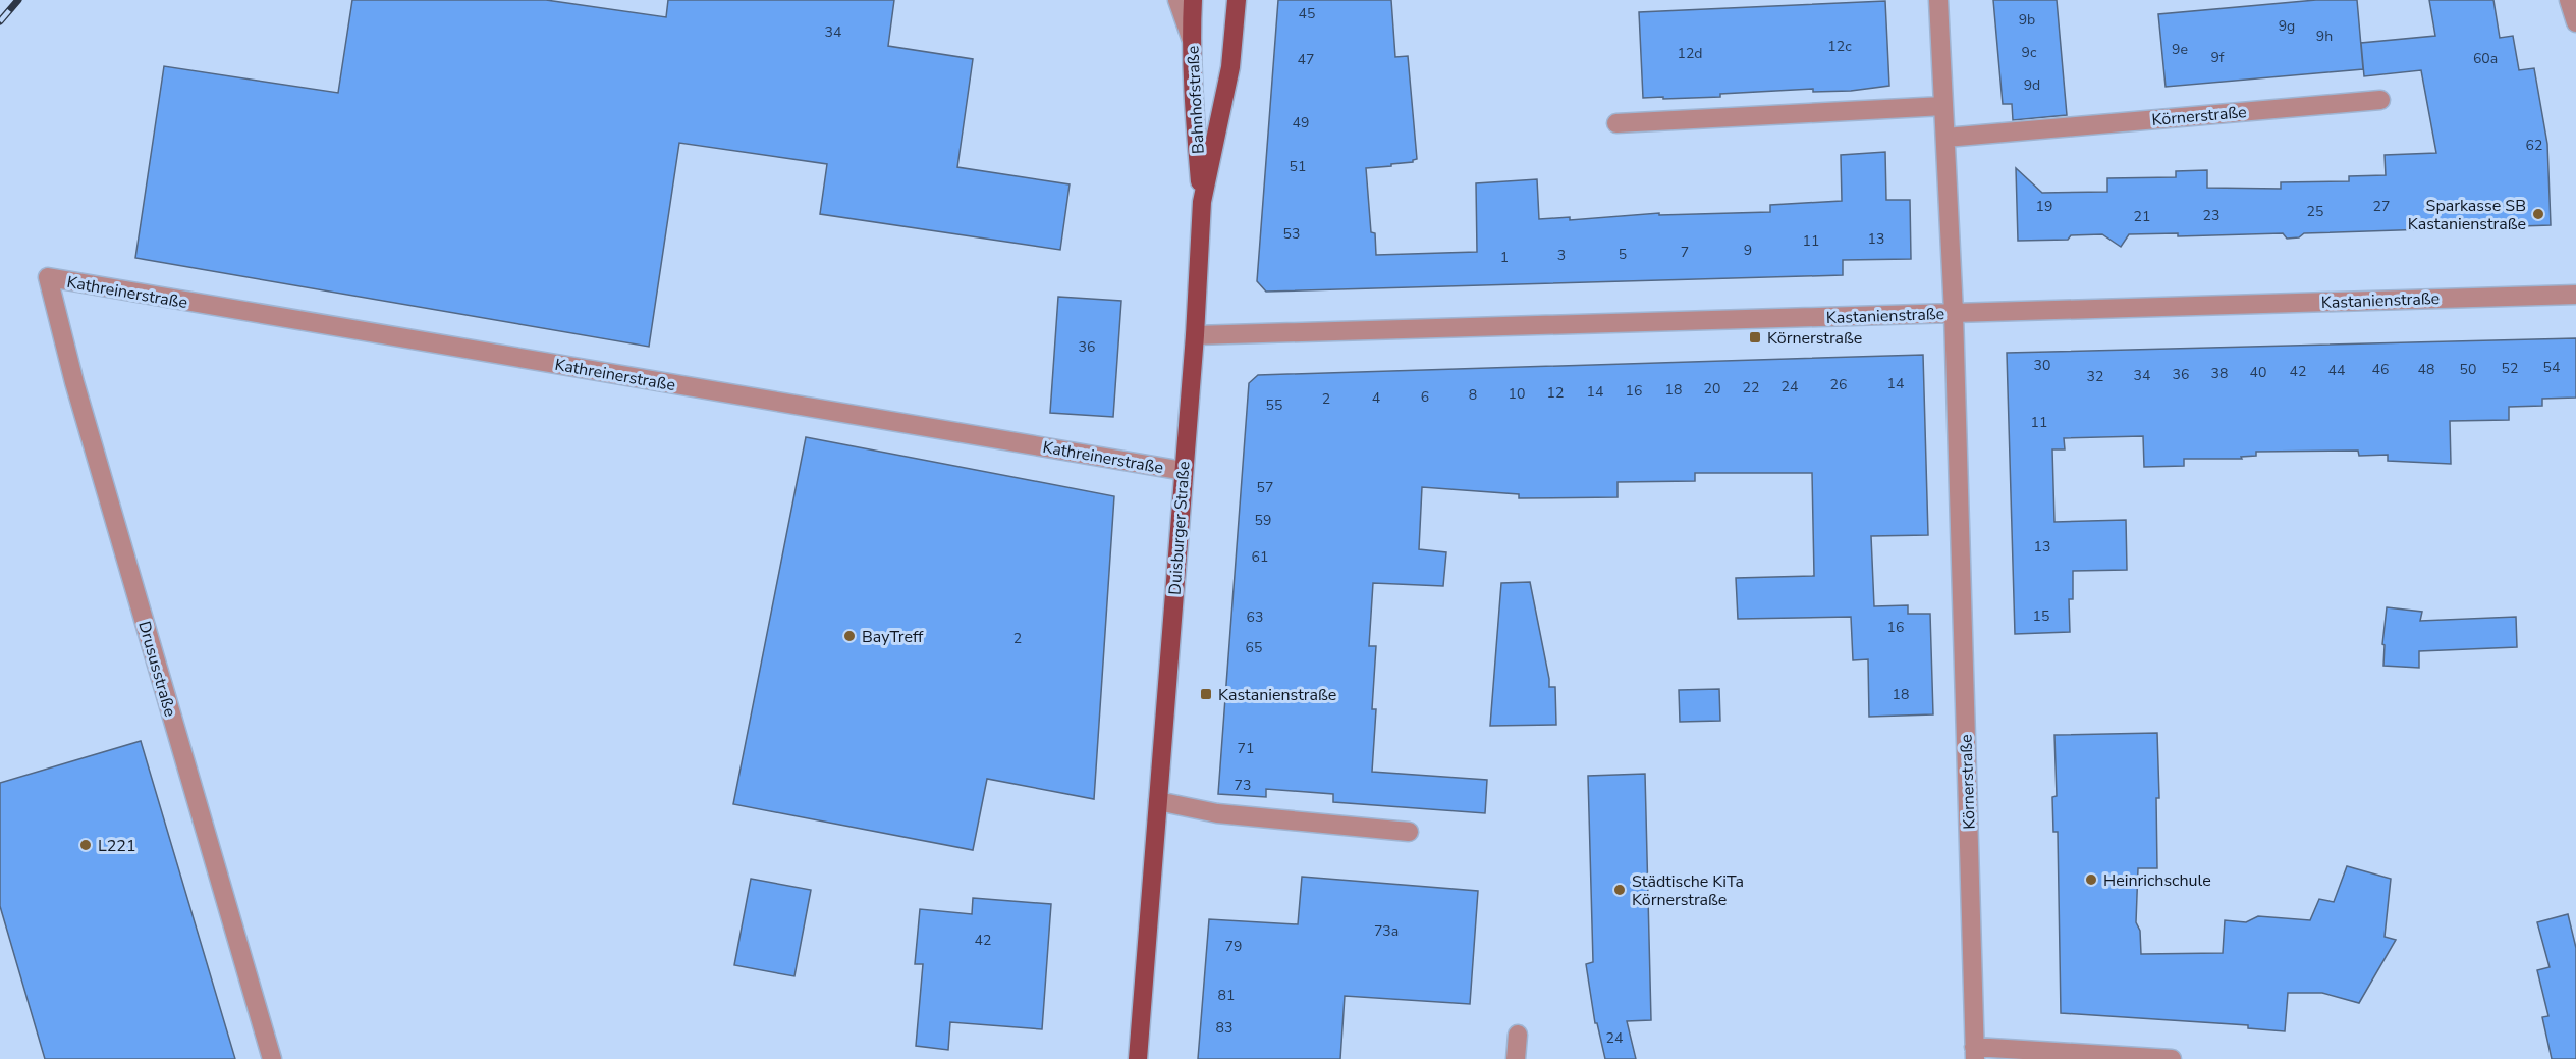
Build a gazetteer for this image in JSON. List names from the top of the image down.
{
  "streets": {
    "main road": ["Bahnhofstraße", "Duisburger Straße"],
    "street": [
      "Körnerstraße",
      "Kathreinerstraße",
      "Kastanienstraße",
      "Drususstraße"
    ]
  },
  "crossings": [
    ["Bahnhofstraße", "Duisburger Straße"],
    ["Körnerstraße", "Kastanienstraße"],
    ["Kathreinerstraße", "Duisburger Straße"],
    ["Kathreinerstraße", "Drususstraße"],
    ["Kastanienstraße", "Duisburger Straße"]
  ],
  "places": {
    "other": [
      "Sparkasse SB Kastanienstraße",
      "BayTreff",
      "L221",
      "Heinrichschule",
      "Städtische KiTa Körnerstraße"
    ],
    "transit": ["Körnerstraße", "Kastanienstraße"]
  },
  "house_numbers": [
    "45",
    "9b",
    "9g",
    "34",
    "9h",
    "12c",
    "9e",
    "9c",
    "12d",
    "9f",
    "60a",
    "47",
    "9d",
    "49",
    "62",
    "51",
    "19",
    "27",
    "25",
    "23",
    "21",
    "53",
    "13",
    "11",
    "9",
    "7",
    "5",
    "3",
    "1",
    "36",
    "30",
    "54",
    "52",
    "46",
    "48",
    "50",
    "44",
    "42",
    "40",
    "38",
    "36",
    "34",
    "32",
    "14",
    "26",
    "24",
    "22",
    "20",
    "18",
    "16",
    "14",
    "12",
    "10",
    "8",
    "6",
    "4",
    "2",
    "55",
    "11",
    "57",
    "59",
    "13",
    "61",
    "15",
    "63",
    "16",
    "2",
    "65",
    "18",
    "71",
    "73",
    "73a",
    "42",
    "79",
    "81",
    "83",
    "24"
  ]
}
